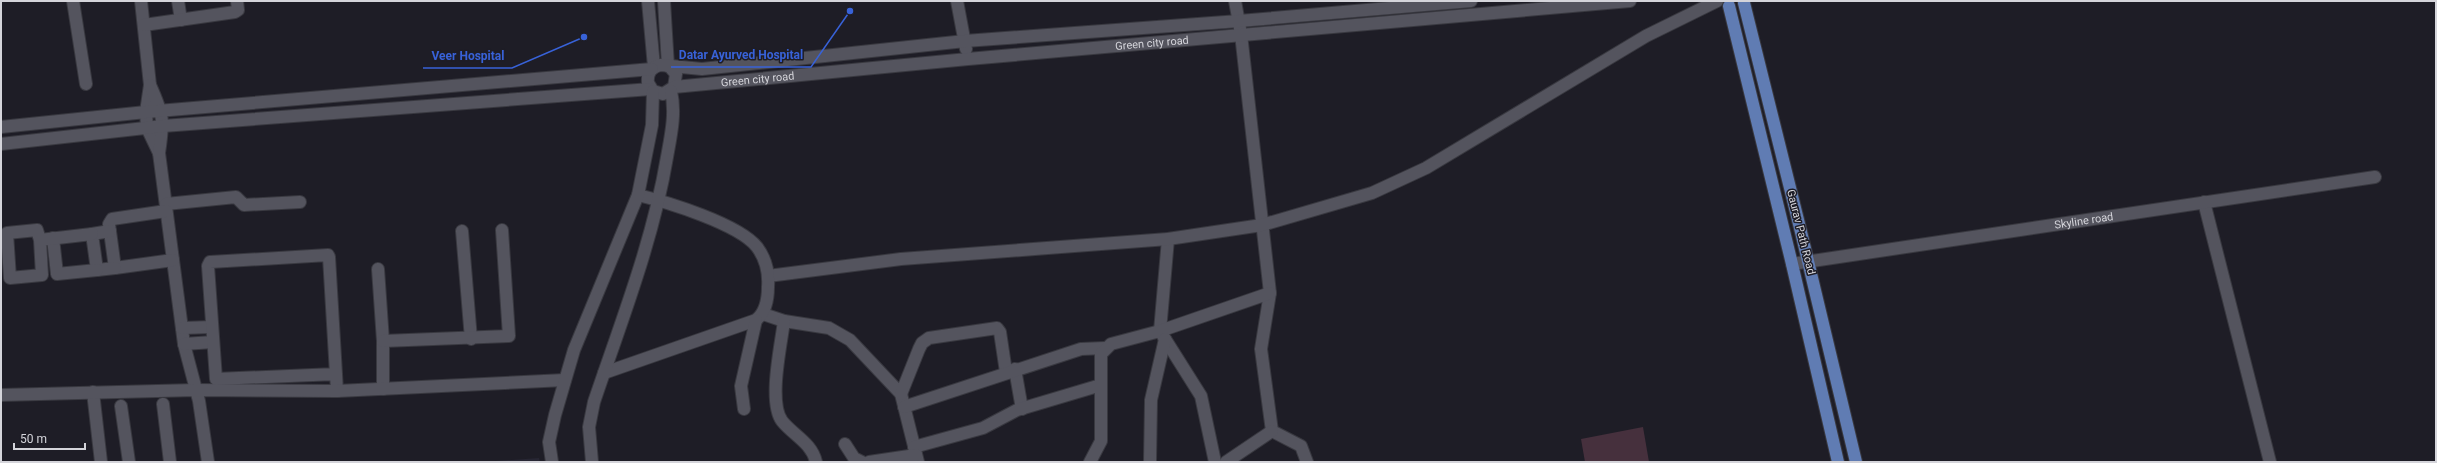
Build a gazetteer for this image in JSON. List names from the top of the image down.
{
  "streets": {
    "main road": ["Gaurav Path Road"],
    "street": ["Green city road", "Skyline road"]
  },
  "crossings": [
    ["Skyline road", "Gaurav Path Road"]
  ],
  "places": ["Datar Ayurved Hospital", "Veer Hospital"],
  "scale_bar": "50 m"
}
